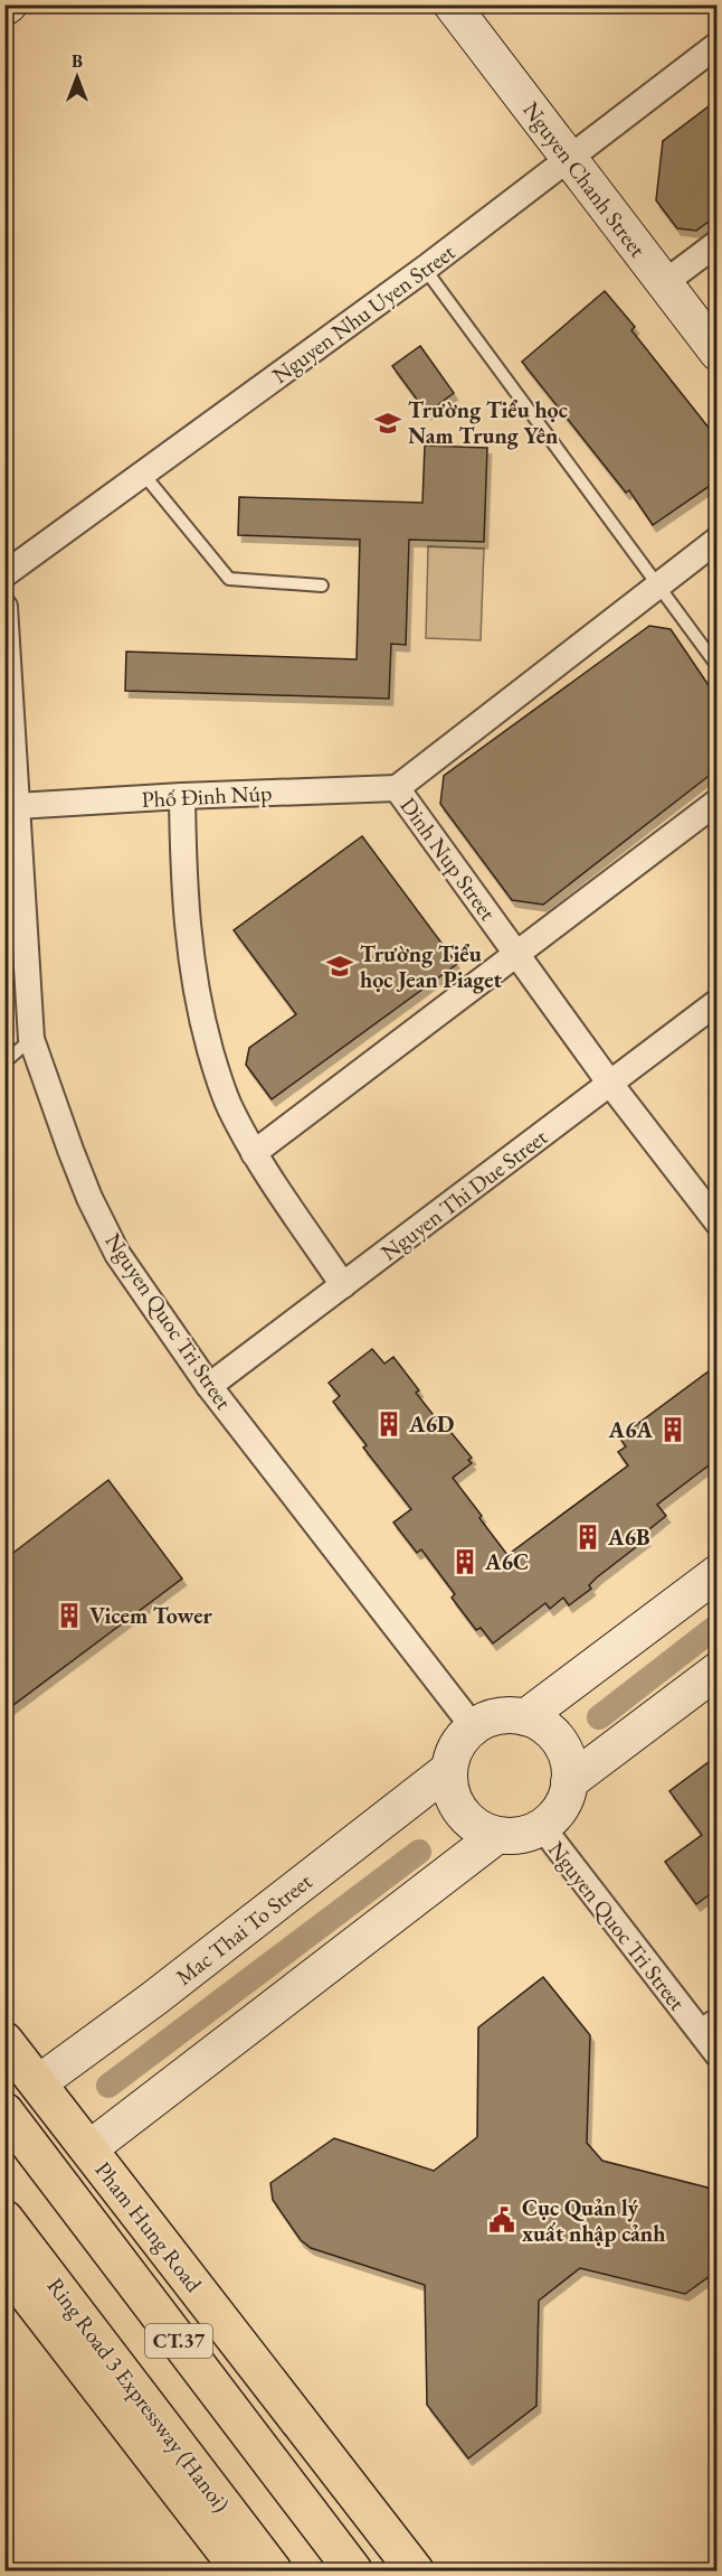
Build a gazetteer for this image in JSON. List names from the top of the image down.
{
  "streets": {
    "main road": ["Pham Hung Road", "CT.37", "Ring Road 3 Expressway (Hanoi)"],
    "street": [
      "Nguyen Chanh Street",
      "Nguyen Nhu Uyen Street",
      "Phố Đinh Núp",
      "Dinh Nup Street",
      "Nguyen Thi Due Street",
      "Nguyen Quoc Tri Street",
      "Mac Thai To Street"
    ]
  },
  "crossings": [
    ["Nguyen Chanh Street", "Nguyen Nhu Uyen Street"],
    ["Phố Đinh Núp", "Dinh Nup Street"],
    ["Phố Đinh Núp", "Nguyen Quoc Tri Street"],
    ["Dinh Nup Street", "Nguyen Thi Due Street"],
    ["Nguyen Thi Due Street", "Nguyen Quoc Tri Street"],
    ["Nguyen Quoc Tri Street", "Mac Thai To Street"],
    ["Mac Thai To Street", "Pham Hung Road"]
  ],
  "places": {
    "school or university": ["Trường Tiểu học Nam Trung Yên", "Trường Tiểu học Jean Piaget"],
    "building": [
      "A6D",
      "A6A",
      "A6B",
      "A6C",
      "Vicem Tower"
    ],
    "public building": ["Cục Quản lý xuất nhập cảnh"]
  },
  "north": "top"
}
